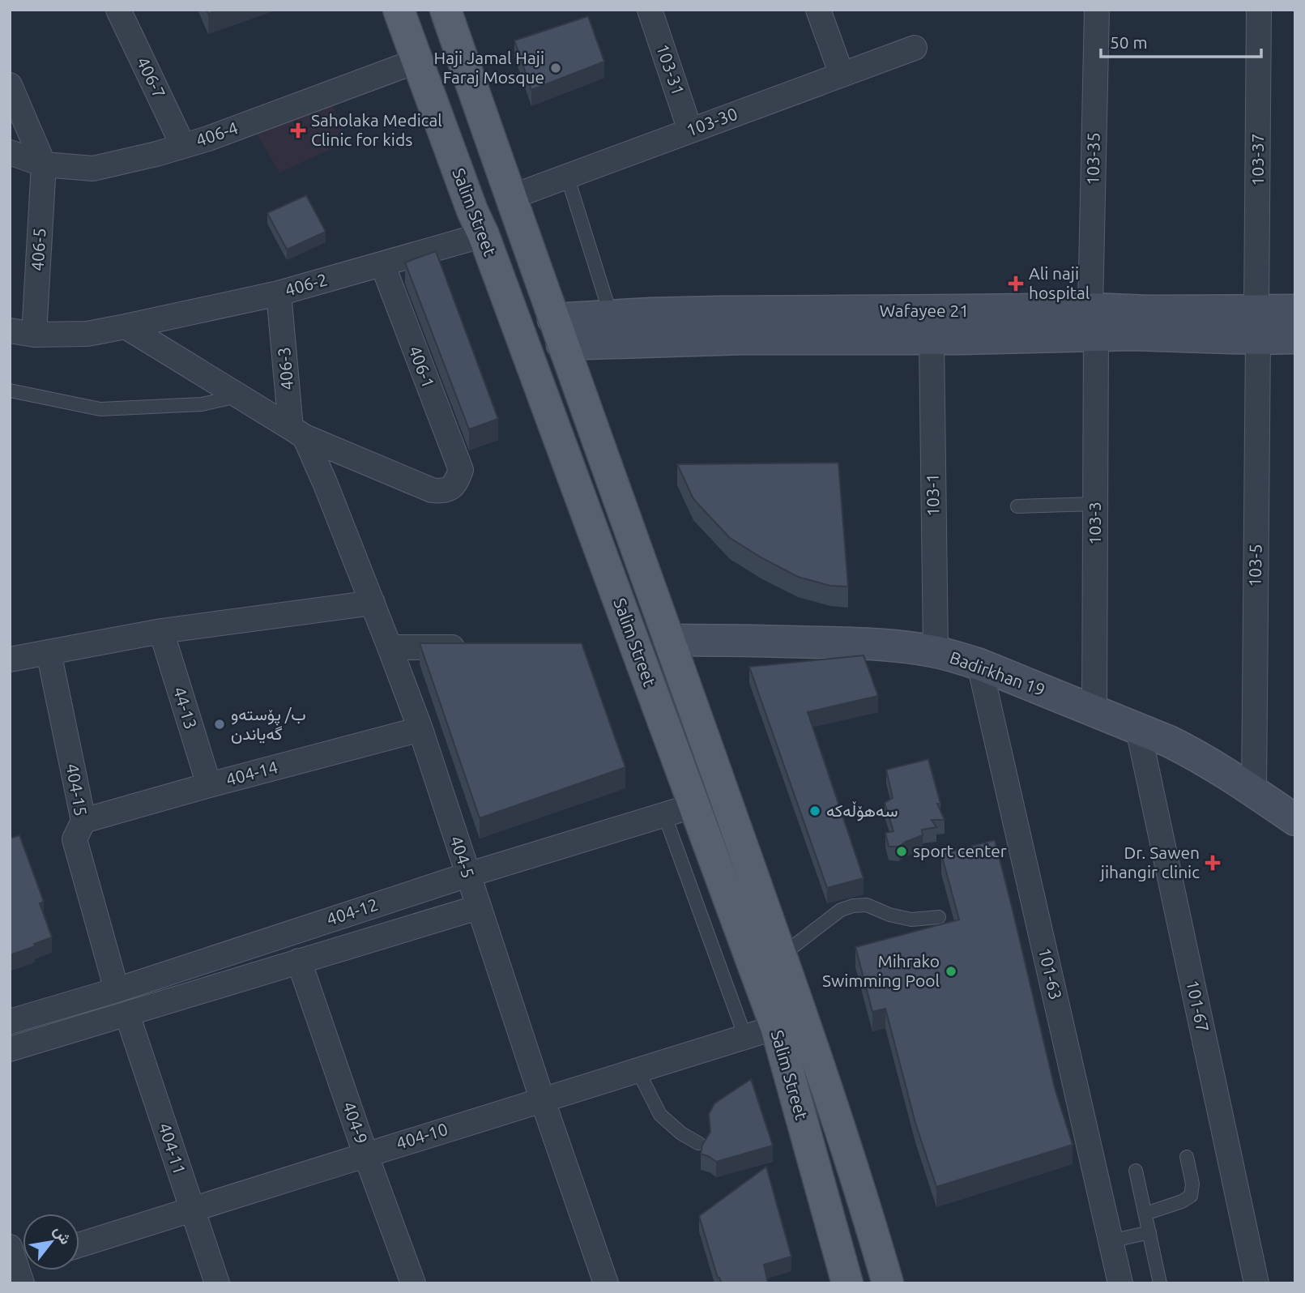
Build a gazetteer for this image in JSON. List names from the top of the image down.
{
  "streets": {
    "main road": ["Salim Street"],
    "street": [
      "103-31",
      "406-7",
      "103-30",
      "406-4",
      "103-35",
      "103-37",
      "406-5",
      "406-2",
      "Wafayee 21",
      "406-1",
      "406-3",
      "103-1",
      "103-3",
      "103-5",
      "Badirkhan 19",
      "44-13",
      "404-14",
      "404-15",
      "404-5",
      "404-12",
      "101-63",
      "101-67",
      "404-9",
      "404-10",
      "404-11"
    ]
  },
  "crossings": [
    ["103-31", "103-30"],
    ["406-7", "406-4"],
    ["103-30", "Salim Street"],
    ["406-4", "Salim Street"],
    ["406-4", "406-5"],
    ["103-35", "Wafayee 21"],
    ["103-35", "103-3"],
    ["103-37", "Wafayee 21"],
    ["103-37", "103-5"],
    ["Salim Street", "406-2"],
    ["Salim Street", "Wafayee 21"],
    ["Salim Street", "Badirkhan 19"],
    ["Salim Street", "404-12"],
    ["Salim Street", "404-10"],
    ["406-5", "406-2"],
    ["406-2", "406-1"],
    ["406-2", "406-3"],
    ["Wafayee 21", "103-1"],
    ["Wafayee 21", "103-3"],
    ["Wafayee 21", "103-5"],
    ["406-1", "406-3"],
    ["406-1", "404-5"],
    ["406-3", "404-5"],
    ["103-1", "Badirkhan 19"],
    ["103-3", "Badirkhan 19"],
    ["103-5", "Badirkhan 19"],
    ["Badirkhan 19", "101-63"],
    ["Badirkhan 19", "101-67"],
    ["44-13", "404-14"],
    ["404-14", "404-15"],
    ["404-14", "404-5"],
    ["404-15", "404-12"],
    ["404-5", "404-12"],
    ["404-5", "404-10"],
    ["404-9", "404-10"],
    ["404-10", "404-11"]
  ],
  "places": {
    "other": [
      "Haji Jamal Haji Faraj Mosque",
      "ب/ پۆستەو گەیاندن",
      "سەهۆڵەکە",
      "sport center",
      "Mihrako Swimming Pool"
    ],
    "health": ["Saholaka Medical Clinic for kids", "Ali naji hospital", "Dr. Sawen jihangir clinic"]
  },
  "scale_bar": "50 m",
  "north": "top right"
}
